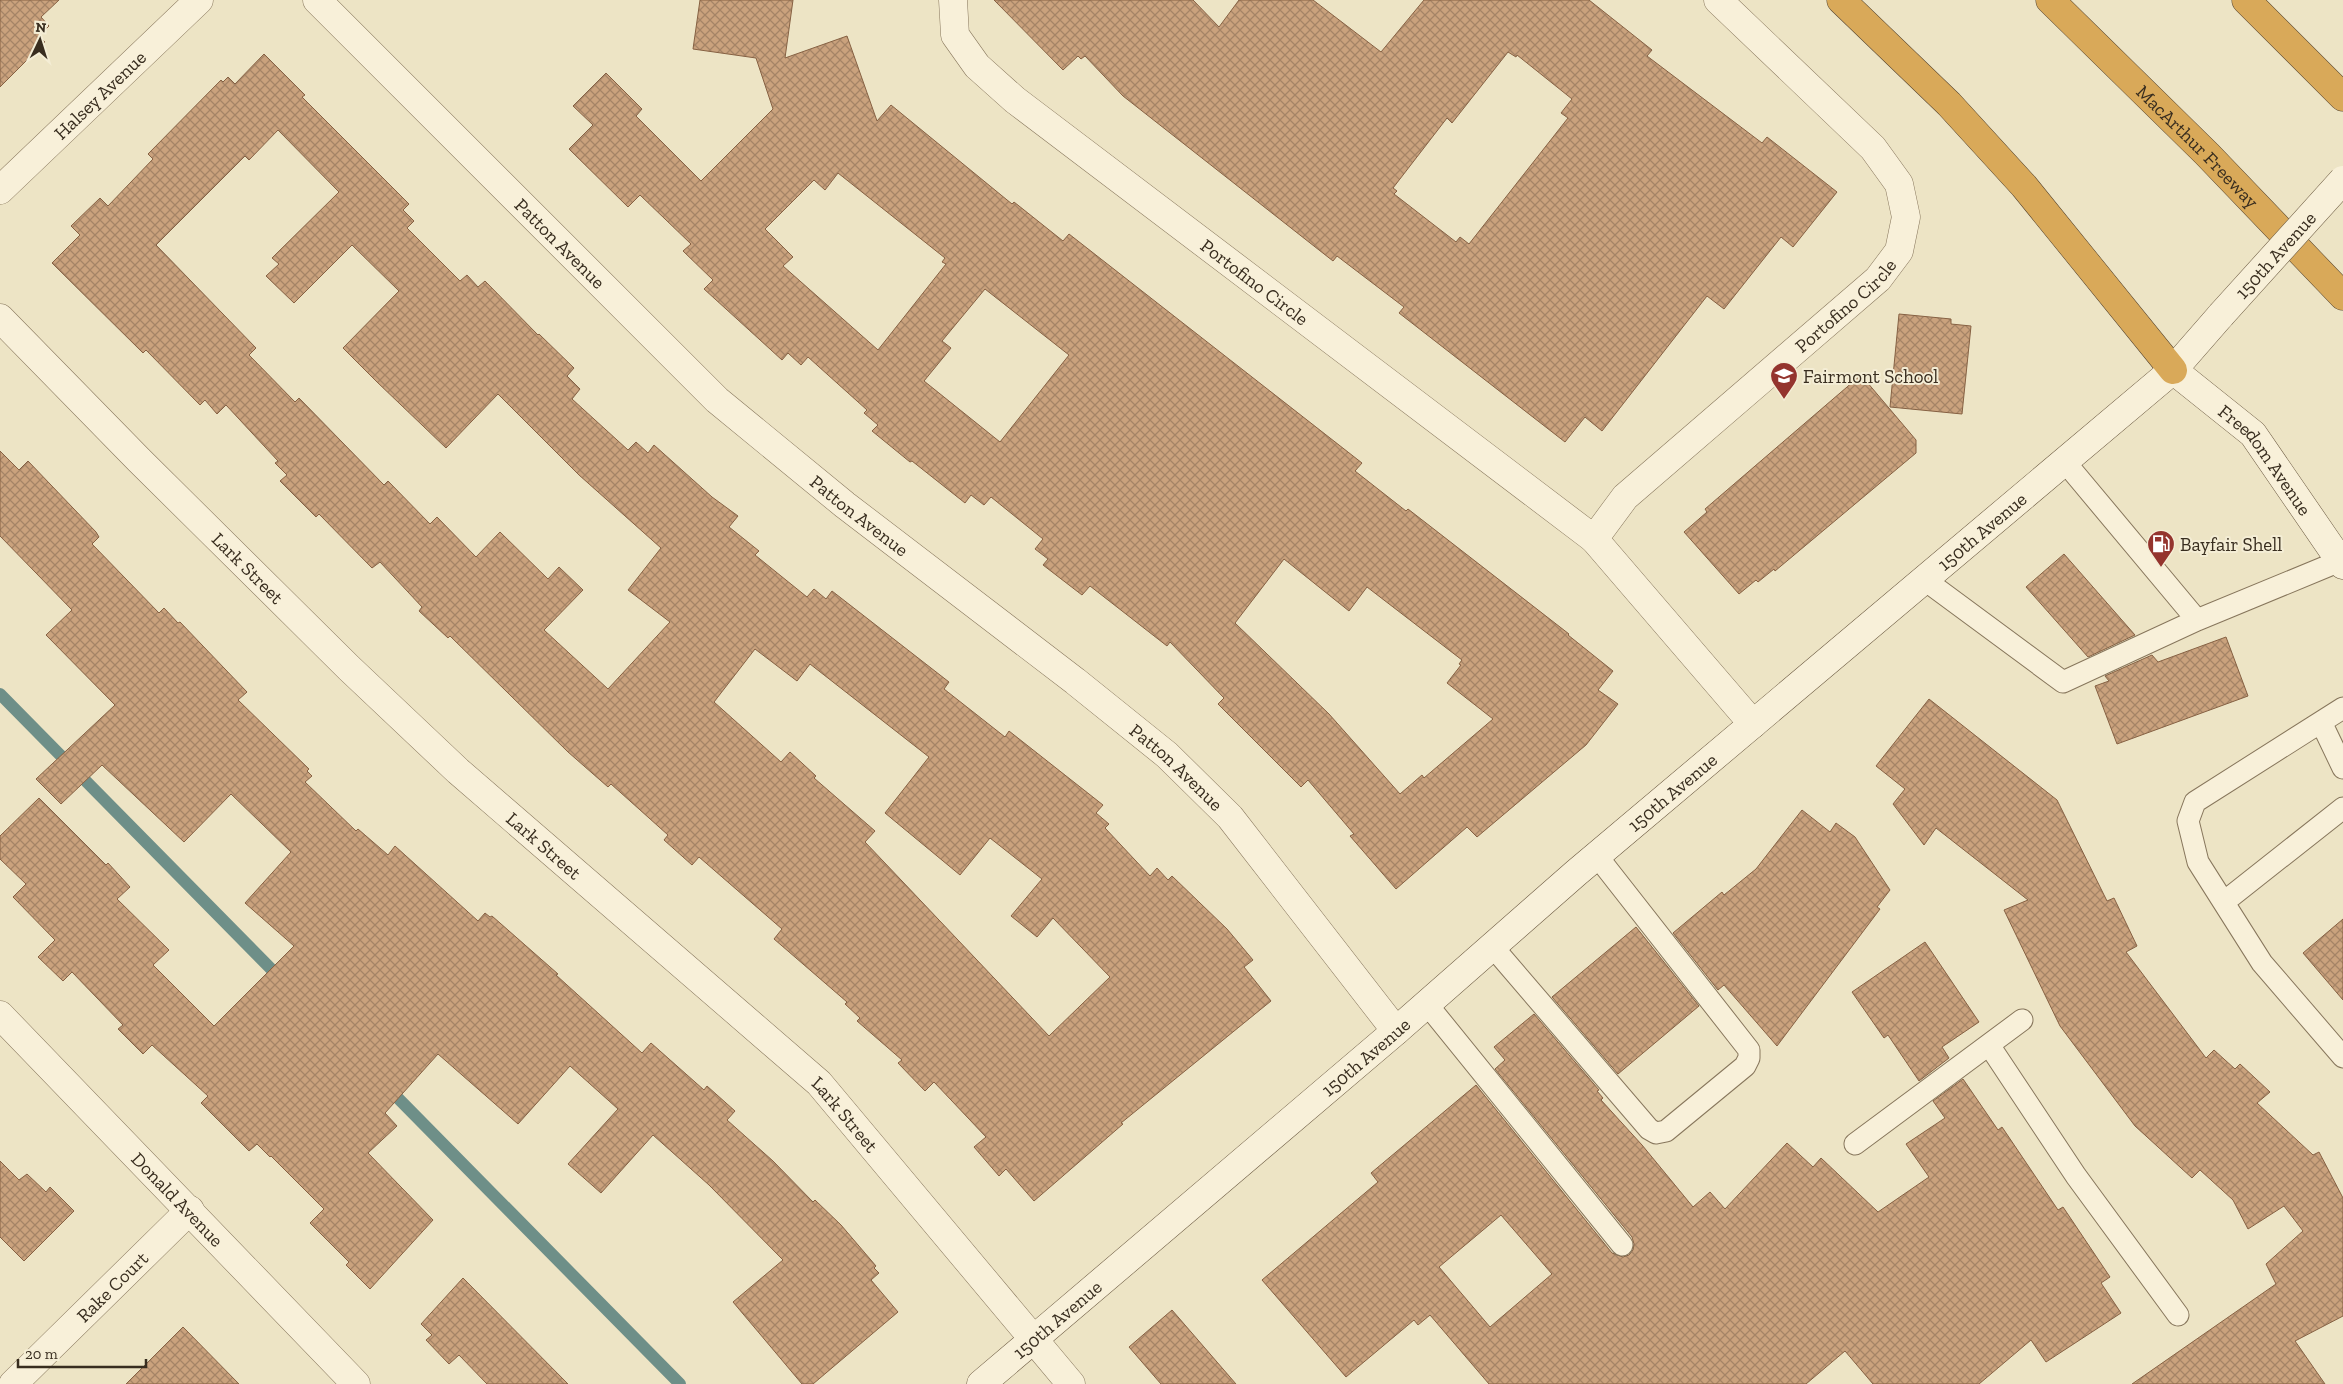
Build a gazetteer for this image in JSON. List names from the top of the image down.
{
  "streets": {
    "highway": ["MacArthur Freeway"],
    "street": [
      "Halsey Avenue",
      "Patton Avenue",
      "150th Avenue",
      "Portofino Circle",
      "Freedom Avenue",
      "Lark Street",
      "Donald Avenue",
      "Rake Court"
    ]
  },
  "crossings": [
    ["Patton Avenue", "150th Avenue"],
    ["150th Avenue", "Portofino Circle"],
    ["150th Avenue", "Freedom Avenue"],
    ["150th Avenue", "Lark Street"],
    ["Donald Avenue", "Rake Court"]
  ],
  "places": {
    "school or university": ["Fairmont School"],
    "fuel station": ["Bayfair Shell"]
  },
  "scale_bar": "20 m",
  "north": "top"
}
